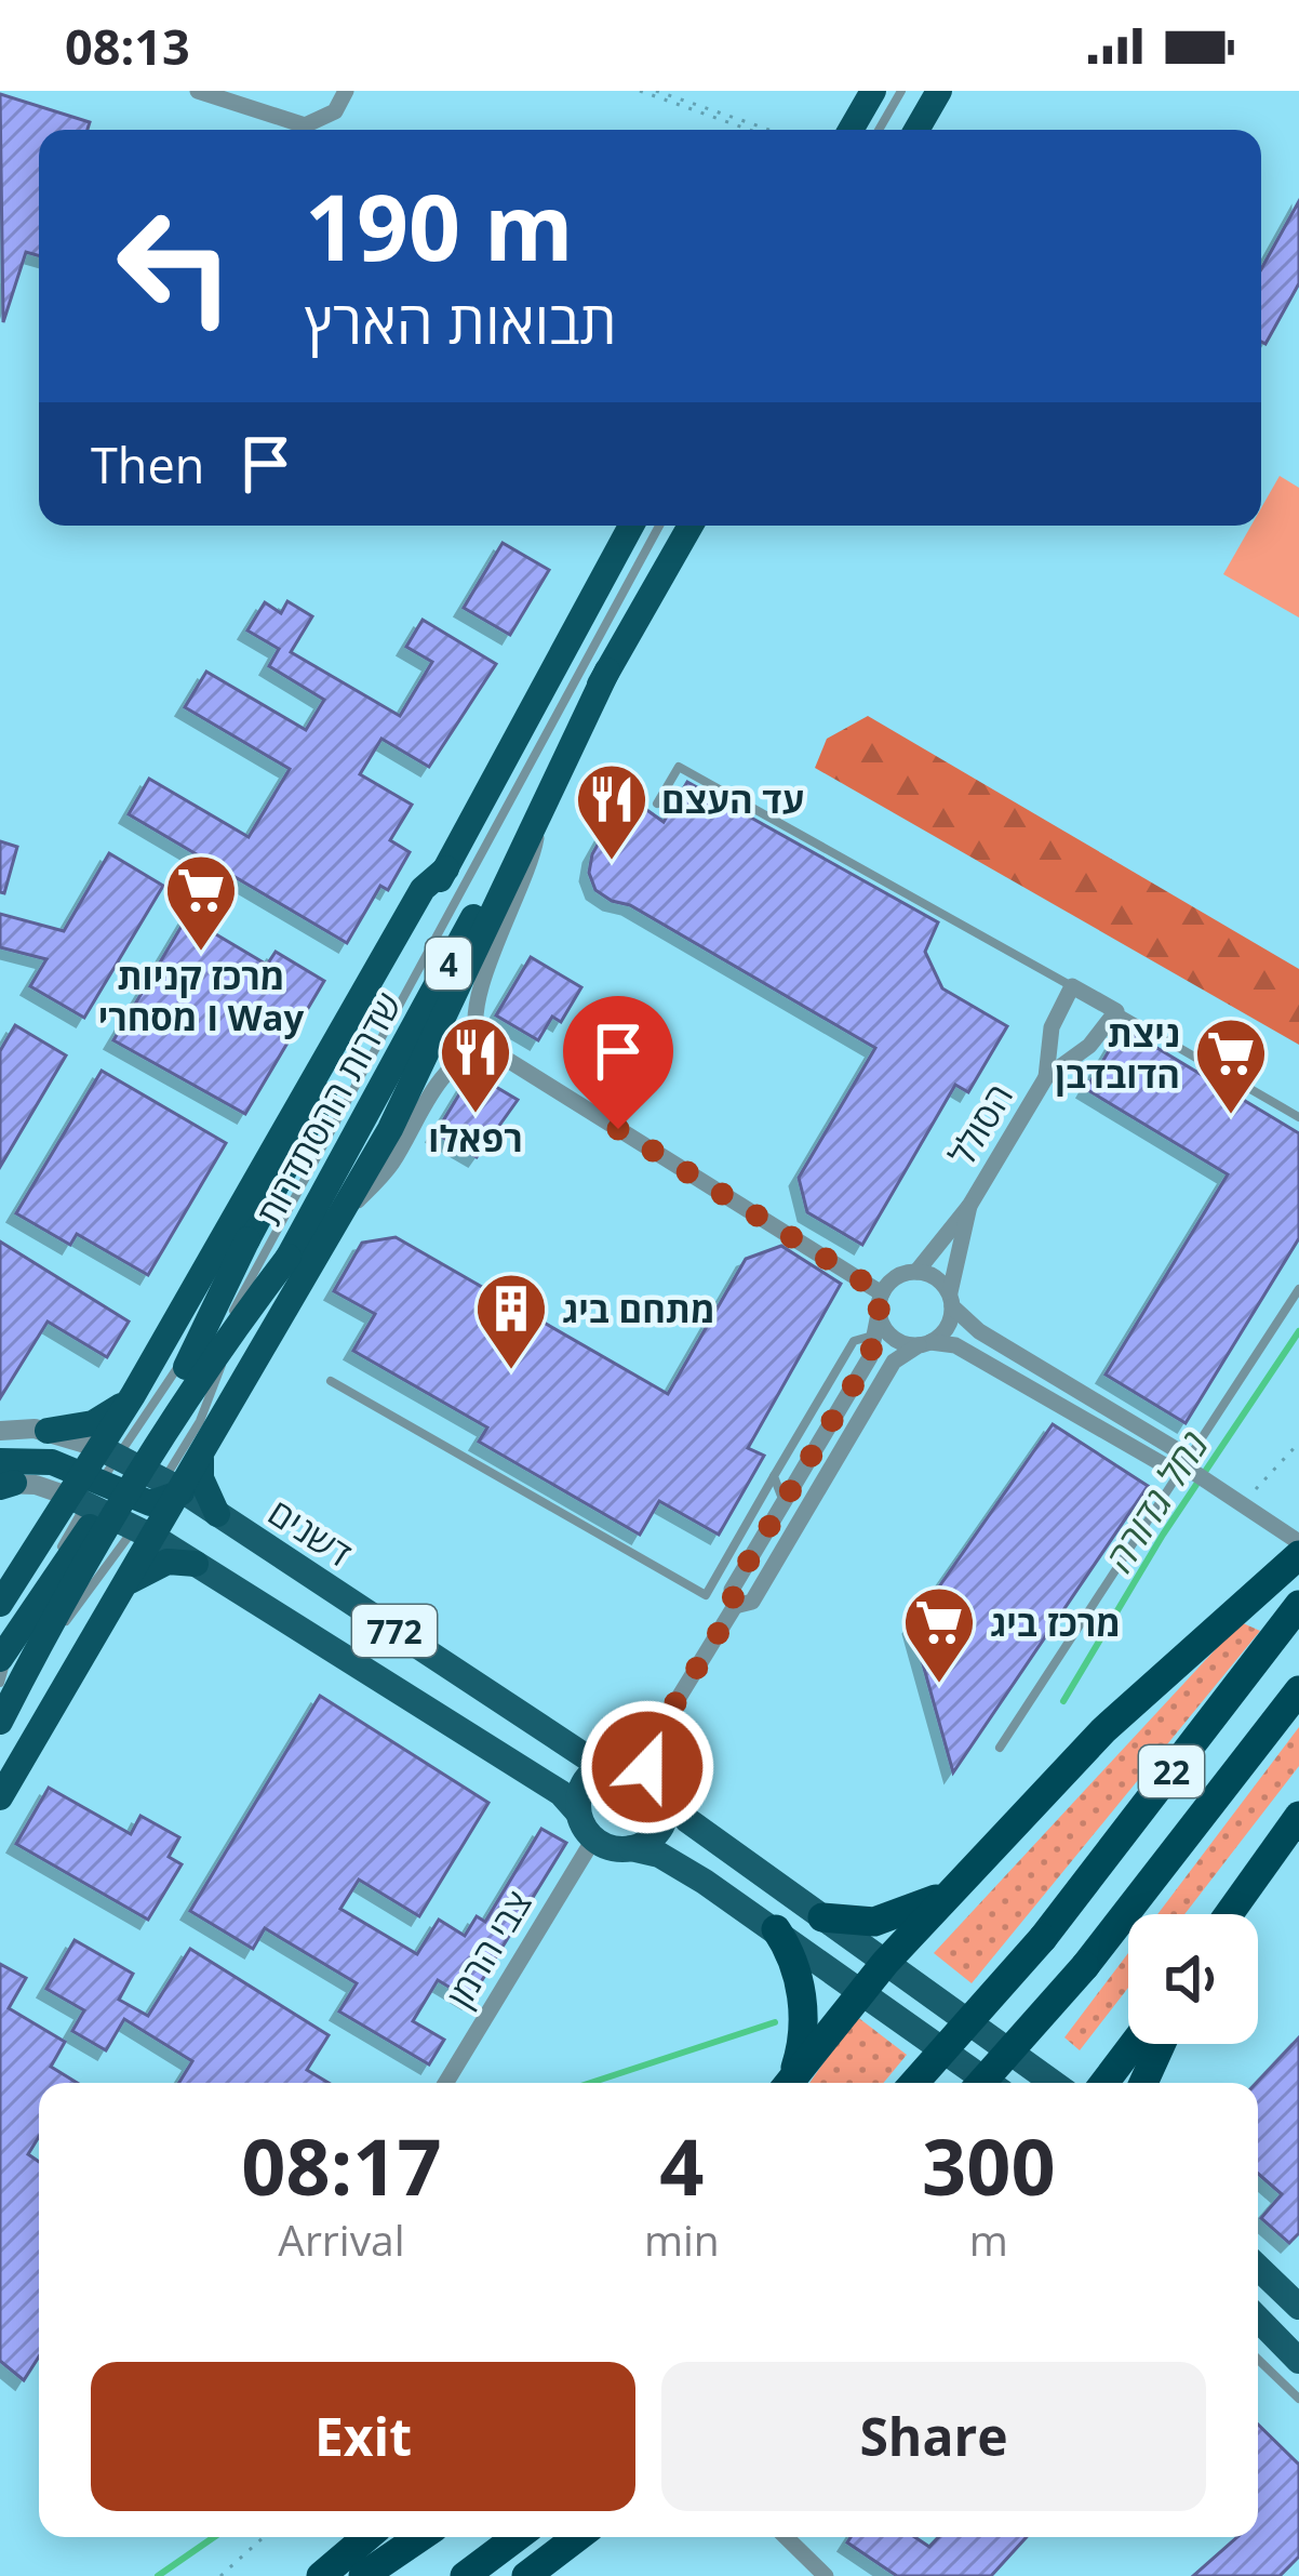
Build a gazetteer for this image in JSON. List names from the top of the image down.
{
  "streets": {
    "highway": ["4", "שדרות ההסתדרות", "22"],
    "main road": ["דשנים", "772"],
    "street": ["הסולל", "צבי הרמן"]
  },
  "crossings": [
    ["דשנים", "772"],
    ["דשנים", "צבי הרמן"],
    ["772", "צבי הרמן"]
  ],
  "water": ["נחל גדורה"],
  "places": {
    "restaurant": ["עד העצם", "רפאלו"],
    "supermarket": ["מרכז קניות מסחרי I Way", "ניצת הדובדבן", "מרכז ביג"],
    "building": ["מתחם ביג"]
  },
  "page": {
    "status": "08:13",
    "turn": ["190 m", "תבואות הארץ"],
    "then": "Then",
    "eta": [
      "08:17",
      "Arrival",
      "4",
      "min",
      "300",
      "m"
    ],
    "buttons": ["Exit", "Share"]
  }
}
